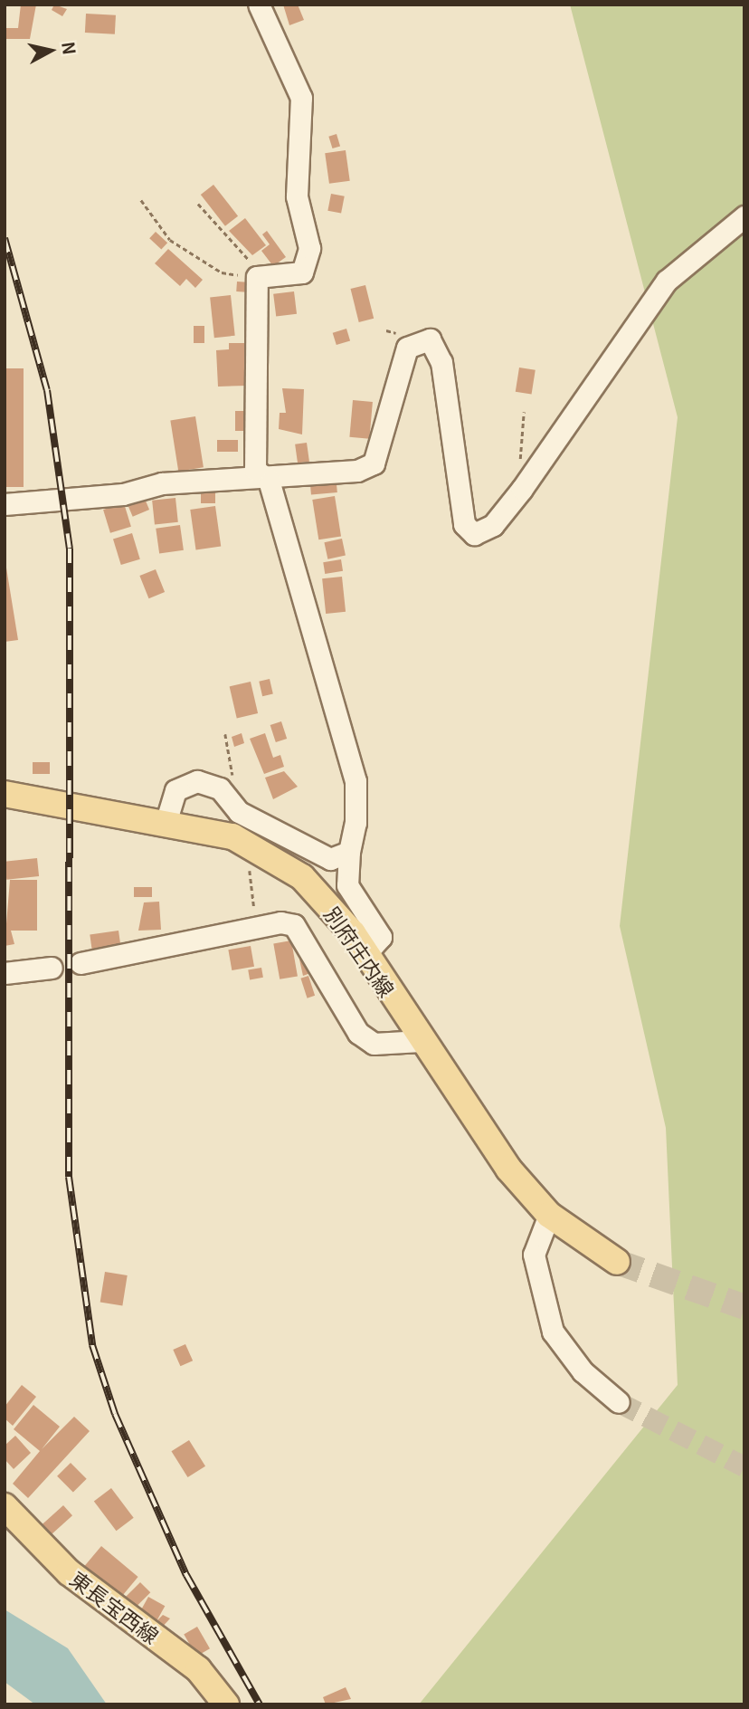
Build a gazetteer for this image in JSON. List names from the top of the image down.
{
  "streets": {
    "main road": ["別府庄内線", "東長宝西線"]
  },
  "north": "right"
}
